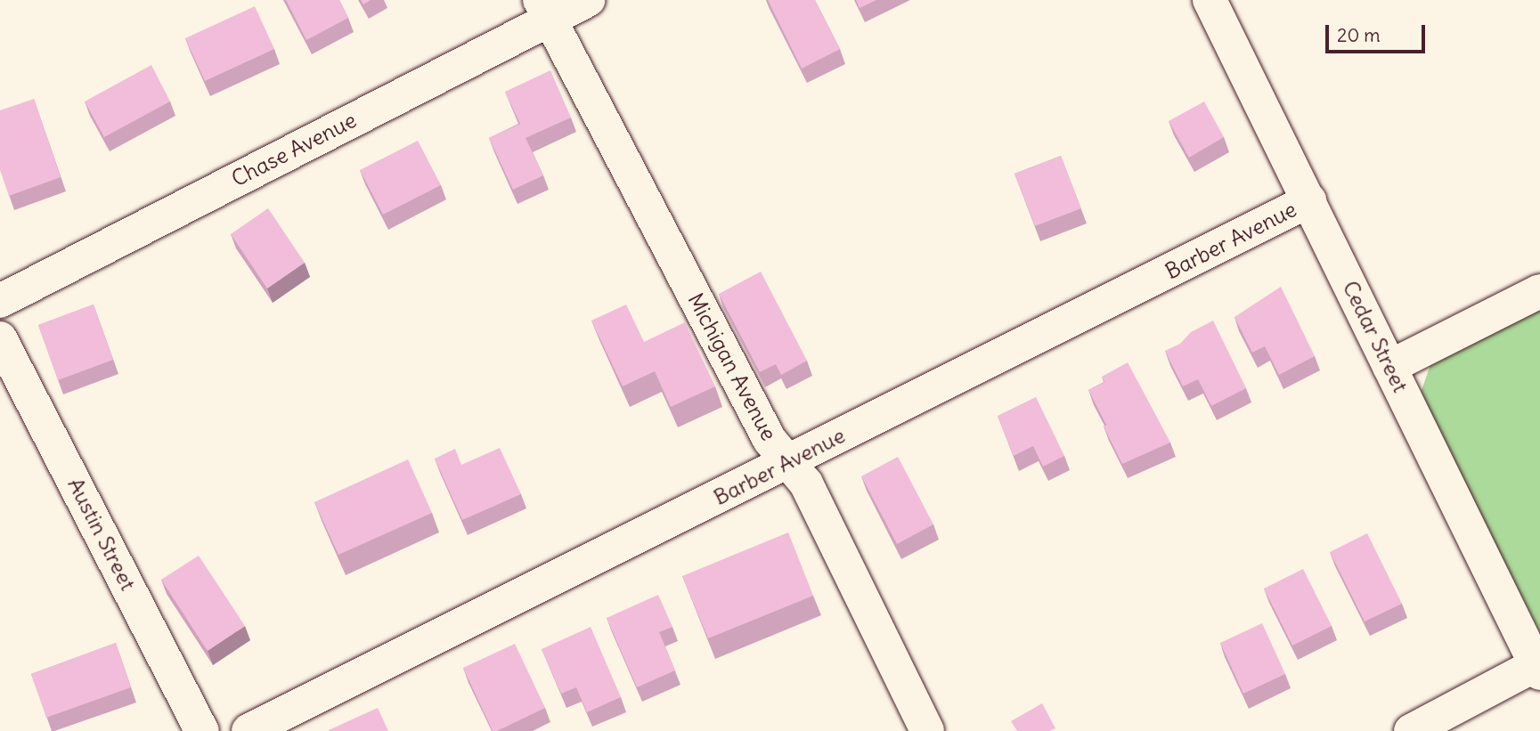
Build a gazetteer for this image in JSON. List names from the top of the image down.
{
  "streets": {
    "street": [
      "Chase Avenue",
      "Barber Avenue",
      "Cedar Street",
      "Michigan Avenue",
      "Austin Street"
    ]
  },
  "crossings": [
    ["Chase Avenue", "Michigan Avenue"],
    ["Barber Avenue", "Cedar Street"],
    ["Barber Avenue", "Michigan Avenue"]
  ],
  "scale_bar": "20 m"
}
